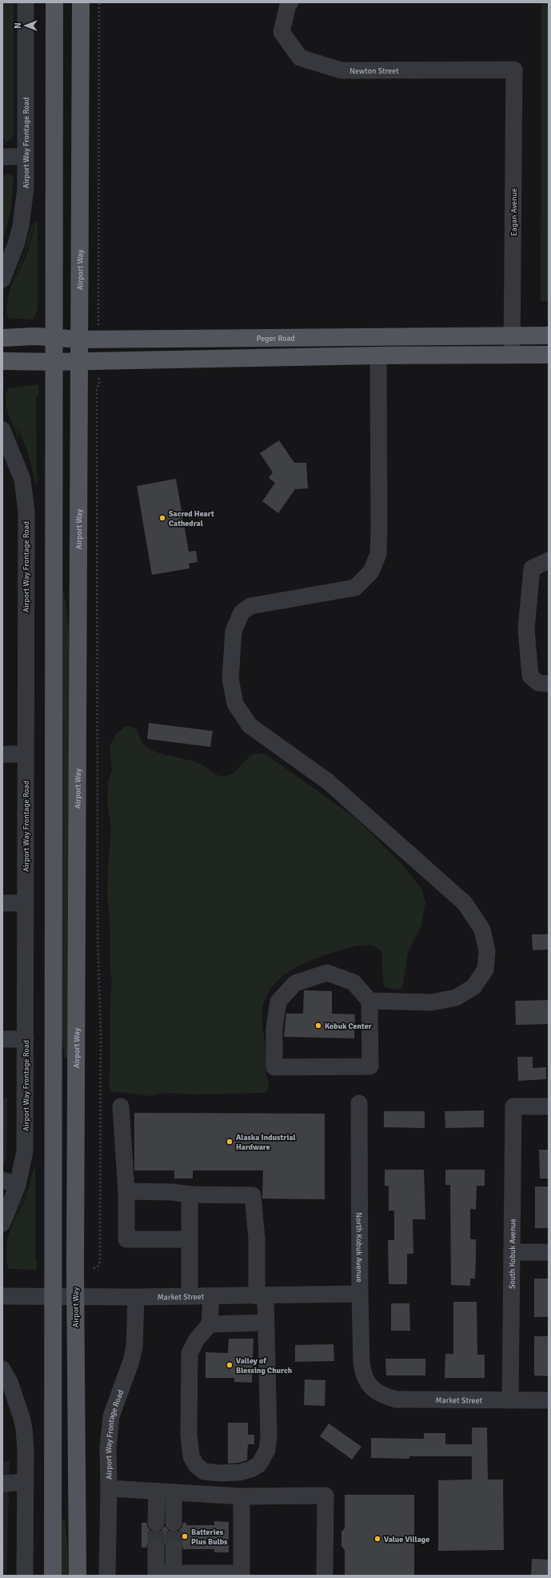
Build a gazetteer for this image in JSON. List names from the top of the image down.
{
  "streets": {
    "main road": ["Airport Way", "Peger Road"],
    "street": [
      "Newton Street",
      "Airport Way Frontage Road",
      "Eagan Avenue",
      "North Kobuk Avenue",
      "South Kobuk Avenue",
      "Market Street"
    ]
  },
  "crossings": [
    ["Newton Street", "Eagan Avenue"],
    ["Airport Way Frontage Road", "Market Street"],
    ["Eagan Avenue", "Peger Road"],
    ["Airport Way", "Peger Road"],
    ["Airport Way", "Market Street"],
    ["North Kobuk Avenue", "Market Street"],
    ["South Kobuk Avenue", "Market Street"]
  ],
  "places": [
    "Sacred Heart Cathedral",
    "Kobuk Center",
    "Alaska Industrial Hardware",
    "Valley of Blessing Church",
    "Batteries Plus Bulbs",
    "Value Village"
  ],
  "north": "left"
}
